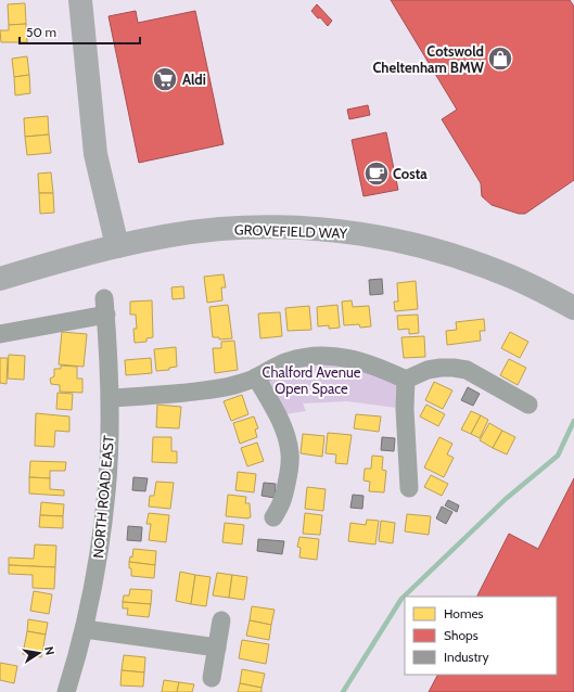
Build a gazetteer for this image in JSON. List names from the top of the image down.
{
  "streets": {
    "street": ["GROVEFIELD WAY", "NORTH ROAD EAST"]
  },
  "parks": ["Chalford Avenue Open Space"],
  "places": {
    "shop": ["Cotswold Cheltenham BMW"],
    "supermarket": ["Aldi"],
    "cafe": ["Costa"]
  },
  "legend": ["Homes", "Shops", "Industry"],
  "scale_bar": "50 m",
  "north": "right"
}
